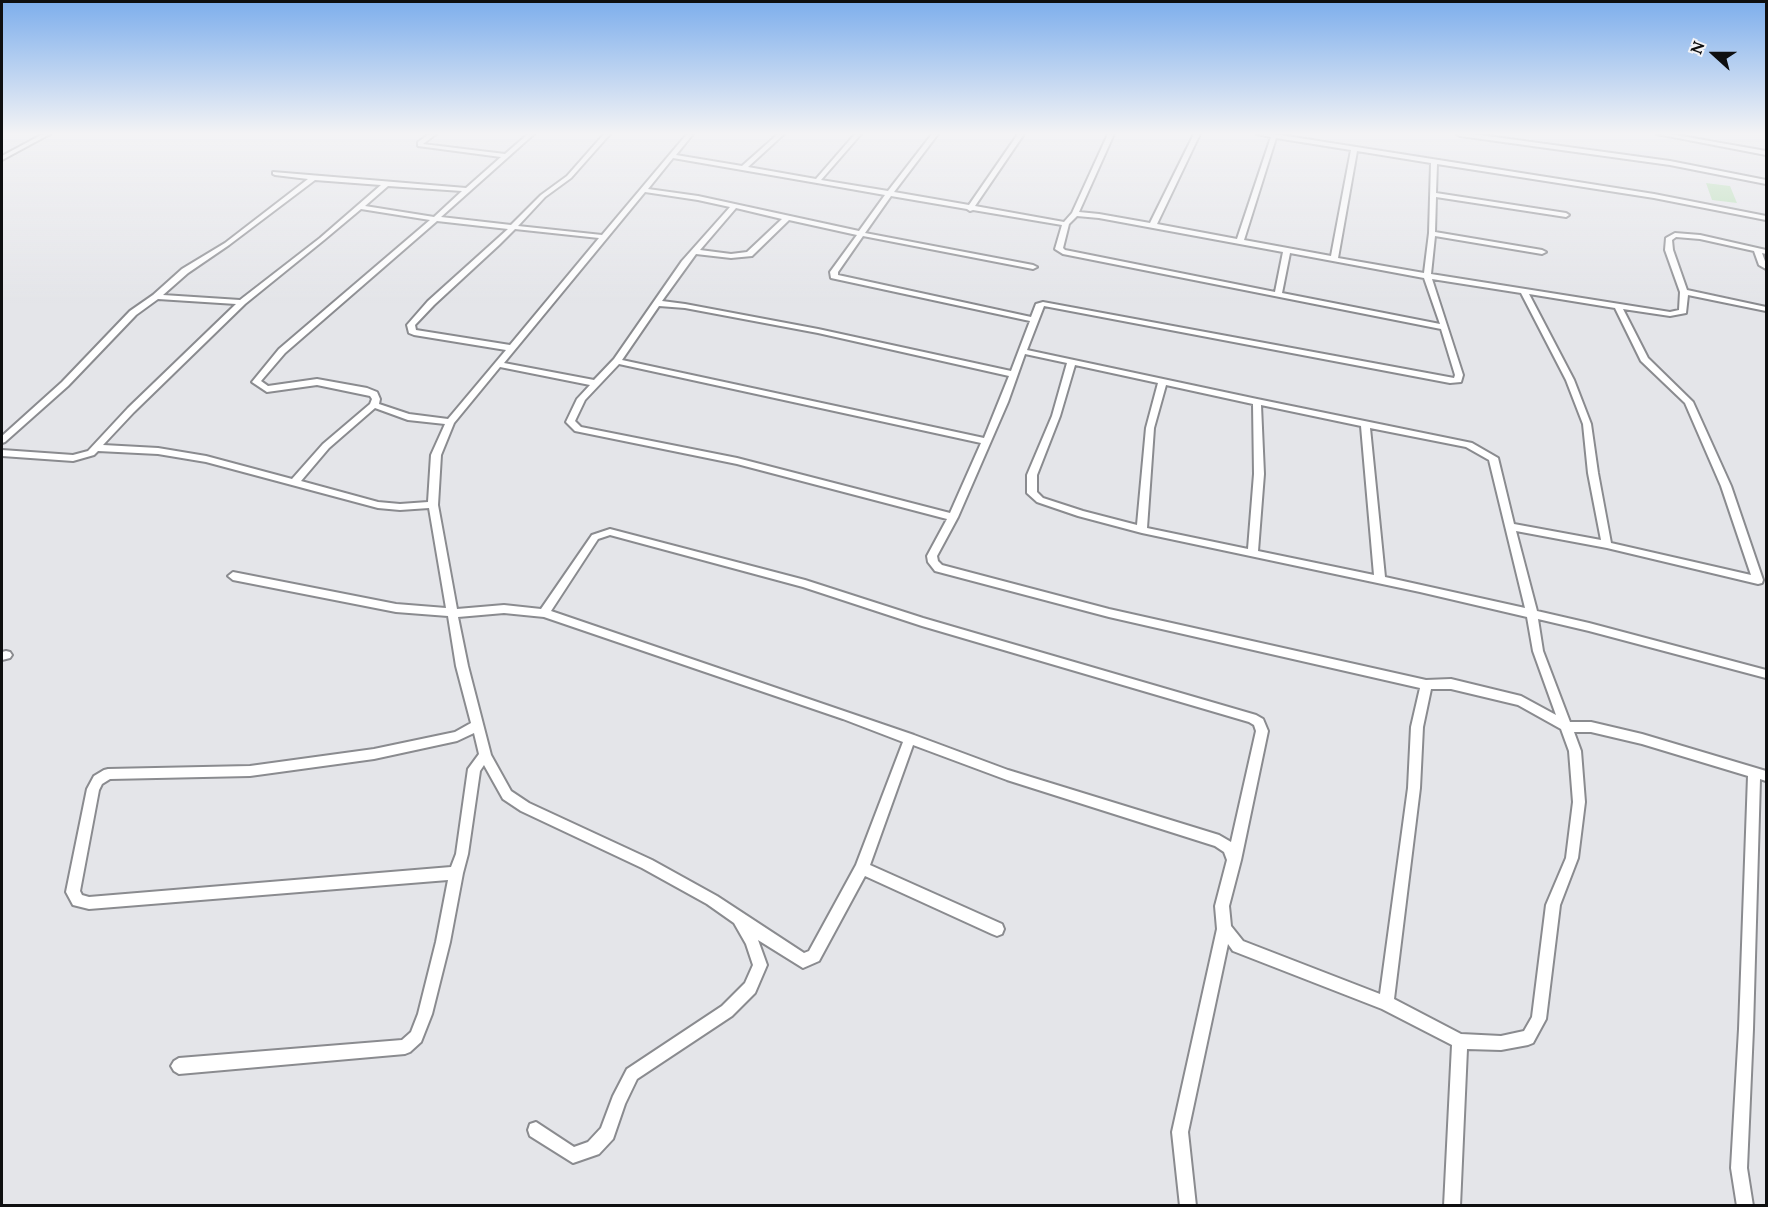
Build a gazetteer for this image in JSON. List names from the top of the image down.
{
  "north": "left"
}
